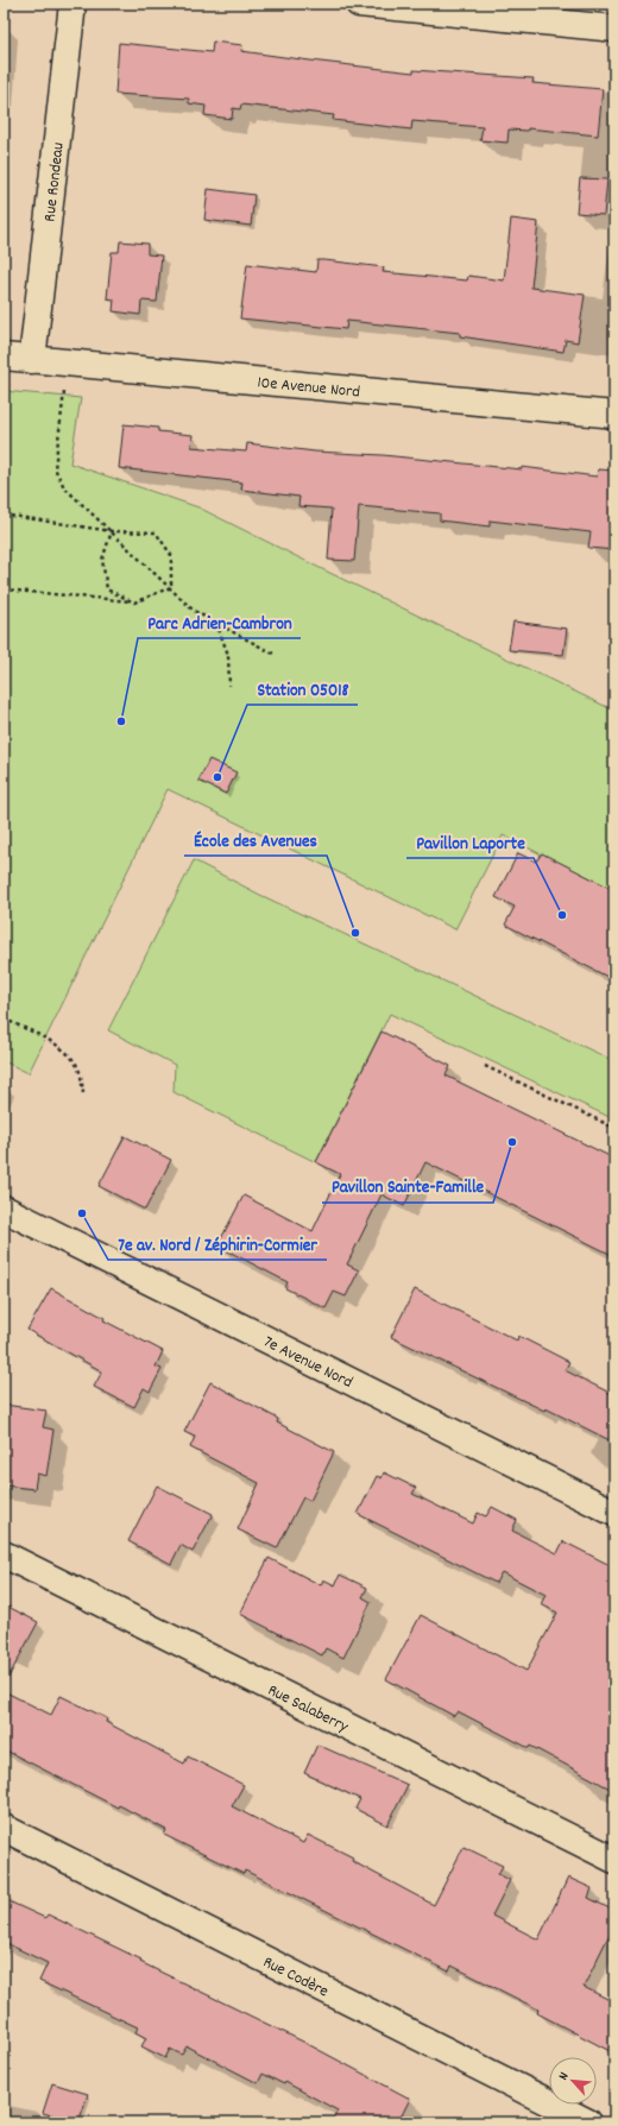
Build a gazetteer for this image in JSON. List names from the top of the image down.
{
  "streets": {
    "street": [
      "Rue Rondeau",
      "10e Avenue Nord",
      "7e Avenue Nord",
      "Rue Salaberry",
      "Rue Codère"
    ]
  },
  "crossings": [
    ["Rue Rondeau", "10e Avenue Nord"]
  ],
  "places": [
    "Parc Adrien-Cambron",
    "Station 05018",
    "Pavillon Laporte",
    "École des Avenues",
    "Pavillon Sainte-Famille",
    "7e av. Nord / Zéphirin-Cormier"
  ],
  "north": "top left"
}
